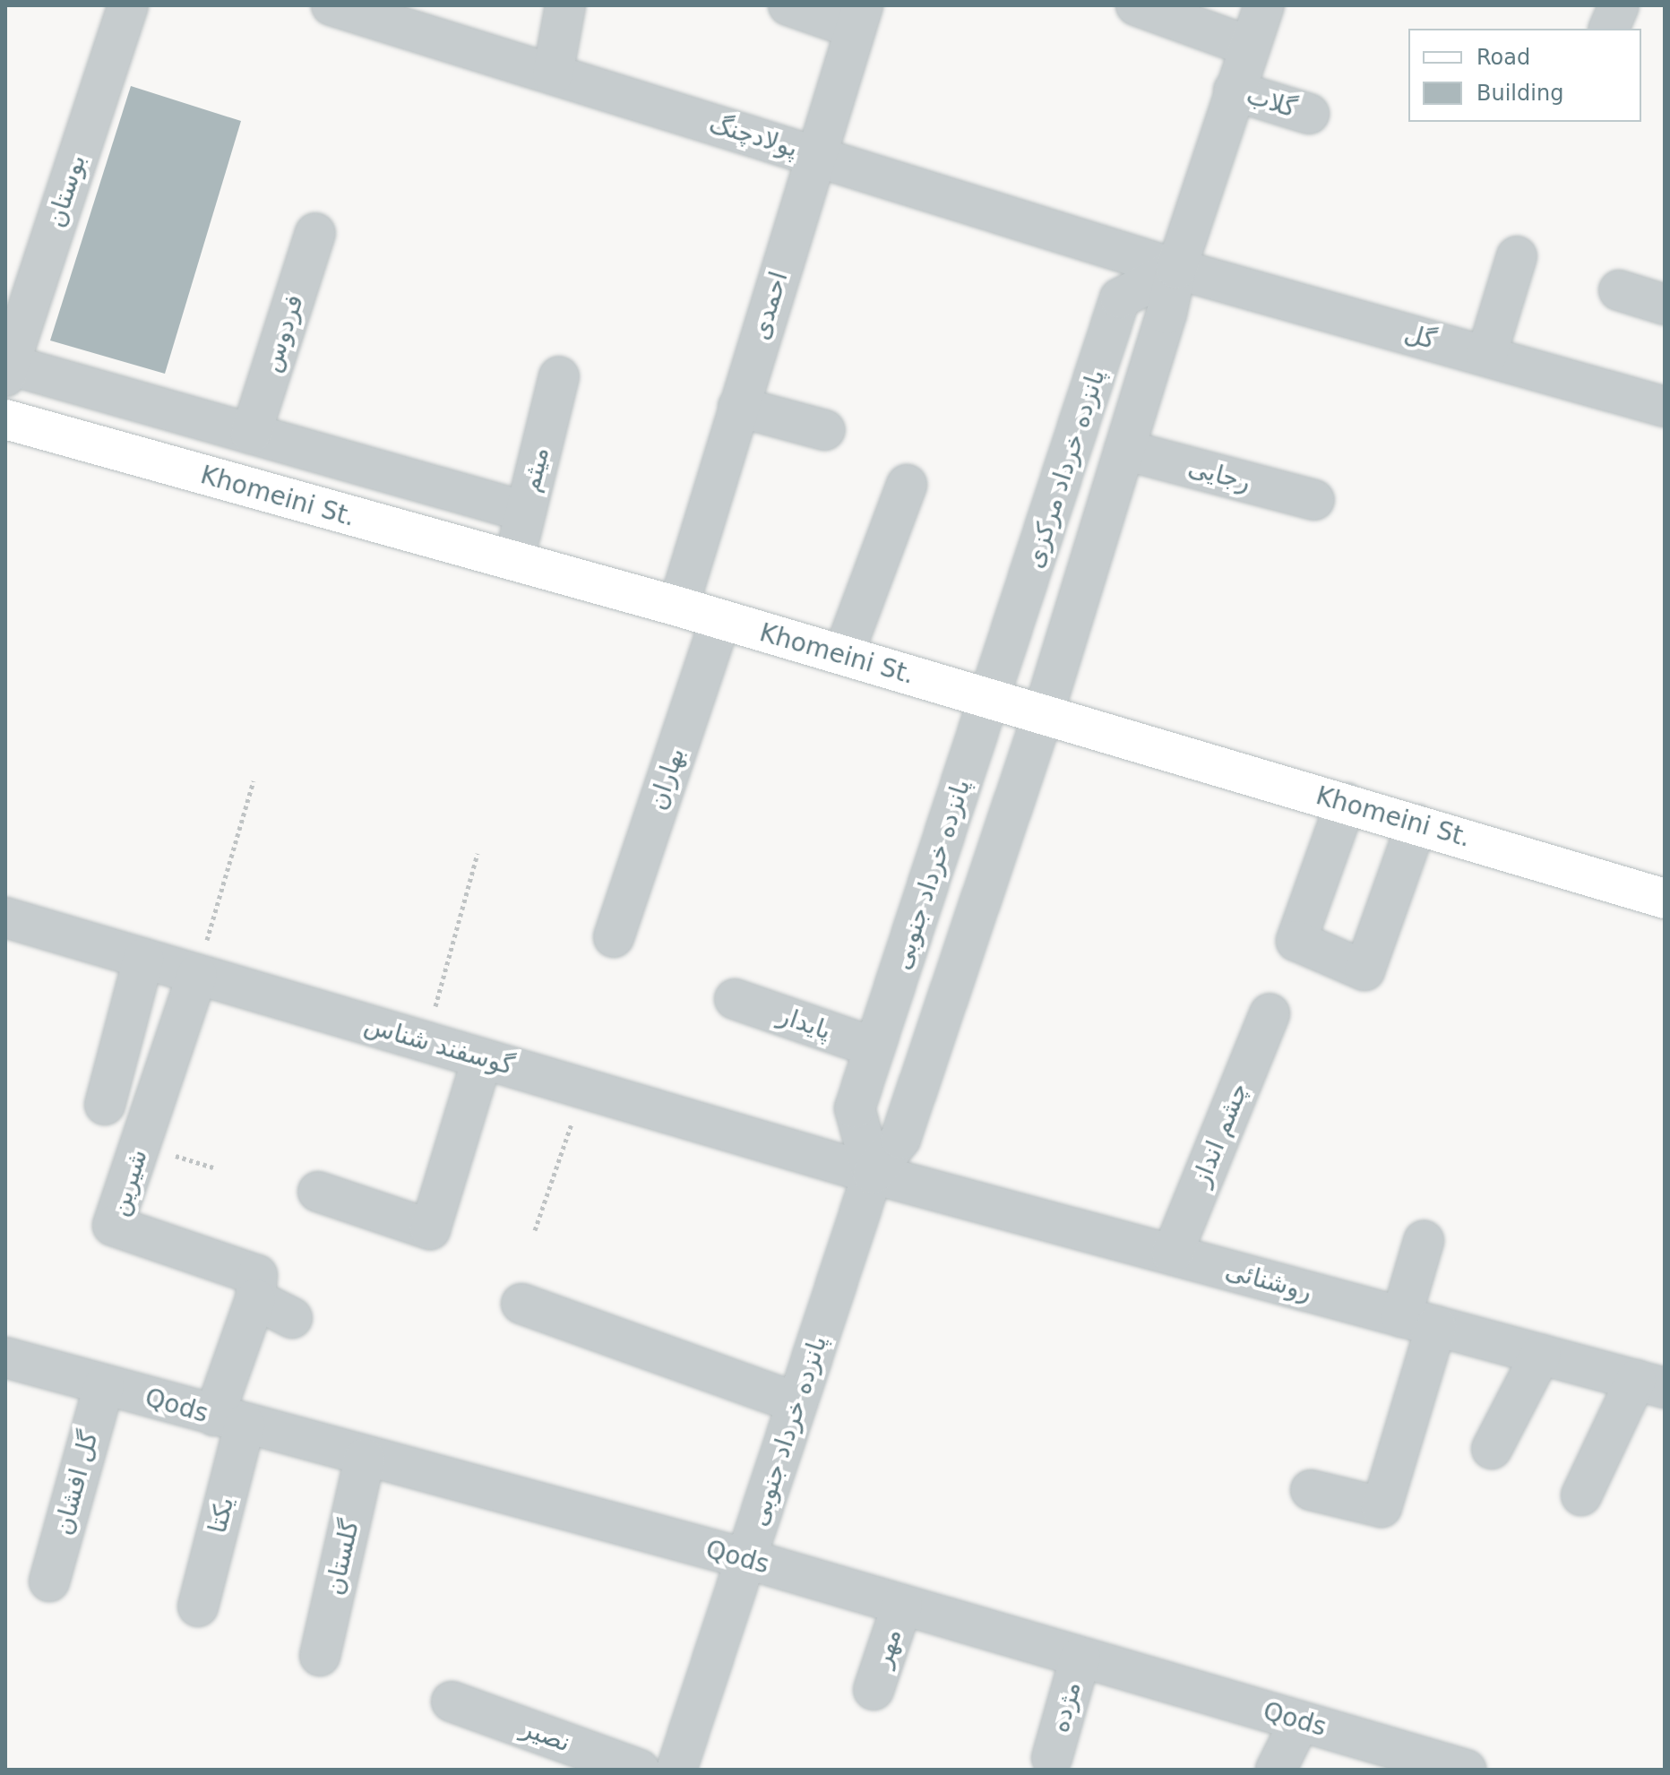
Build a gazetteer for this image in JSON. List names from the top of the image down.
{
  "streets": {
    "main road": ["Khomeini St."],
    "street": [
      "گلاب",
      "پولادچنگ",
      "بوستان",
      "احمدی",
      "فردوس",
      "گل",
      "پانزده خرداد مرکزی",
      "میثم",
      "رجایی",
      "بهاران",
      "پانزده خرداد جنوبی",
      "پایدار",
      "گوسفند شناس",
      "چشم انداز",
      "شیرین",
      "روشنائی",
      "Qods",
      "گل افشان",
      "یکتا",
      "گلستان",
      "مهر",
      "مژده",
      "نصیر"
    ]
  },
  "crossings": [
    ["گلاب", "پانزده خرداد مرکزی"],
    ["پولادچنگ", "احمدی"],
    ["پولادچنگ", "گل"],
    ["پولادچنگ", "پانزده خرداد مرکزی"],
    ["احمدی", "Khomeini St."],
    ["گل", "پانزده خرداد مرکزی"],
    ["پانزده خرداد مرکزی", "رجایی"],
    ["پانزده خرداد مرکزی", "Khomeini St."],
    ["پانزده خرداد مرکزی", "پانزده خرداد جنوبی"],
    ["میثم", "Khomeini St."],
    ["Khomeini St.", "بهاران"],
    ["Khomeini St.", "پانزده خرداد جنوبی"],
    ["پانزده خرداد جنوبی", "پایدار"],
    ["پانزده خرداد جنوبی", "گوسفند شناس"],
    ["پانزده خرداد جنوبی", "روشنائی"],
    ["پانزده خرداد جنوبی", "Qods"],
    ["گوسفند شناس", "شیرین"],
    ["گوسفند شناس", "روشنائی"],
    ["چشم انداز", "روشنائی"],
    ["شیرین", "یکتا"],
    ["Qods", "گل افشان"],
    ["Qods", "یکتا"],
    ["Qods", "گلستان"],
    ["Qods", "مهر"],
    ["Qods", "مژده"]
  ],
  "legend": ["Road", "Building"]
}
